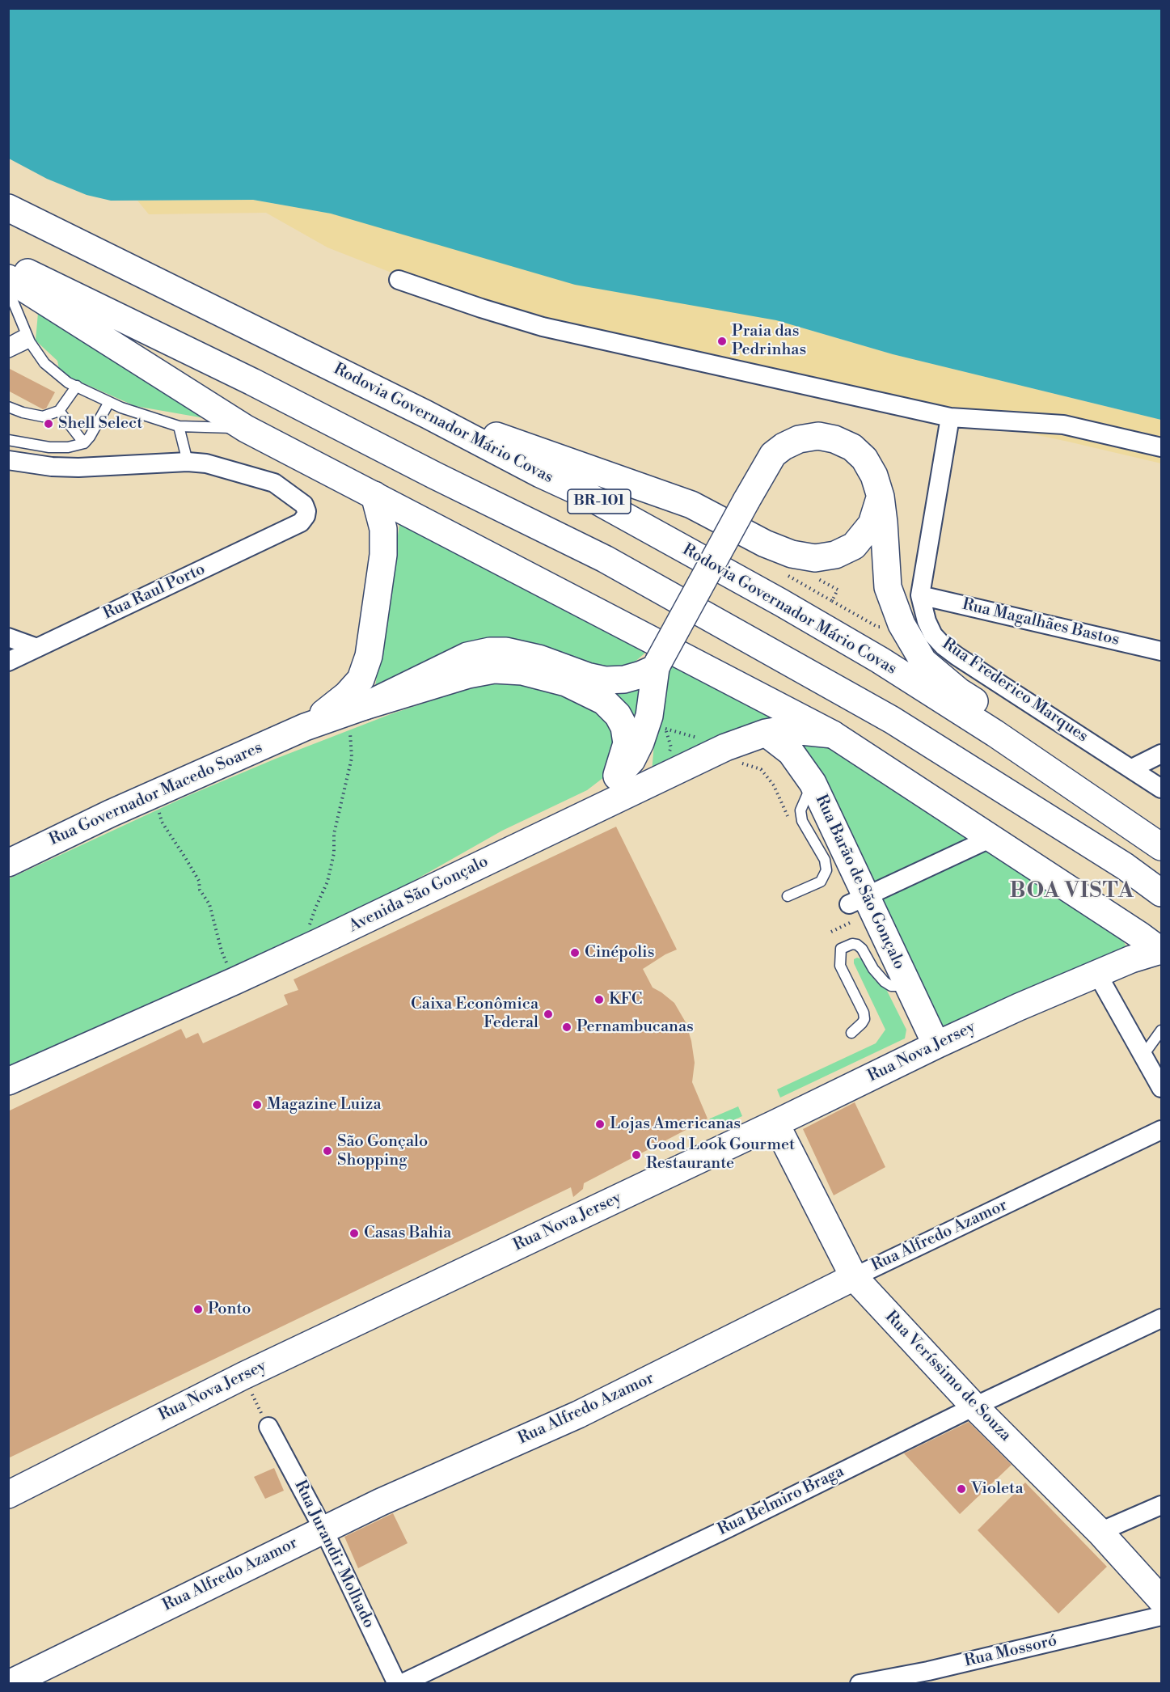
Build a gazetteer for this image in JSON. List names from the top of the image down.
{
  "streets": {
    "main road": [
      "Rodovia Governador Mário Covas",
      "BR-101",
      "Rua Governador Macedo Soares",
      "Rua Barão de São Gonçalo",
      "Avenida São Gonçalo",
      "Rua Nova Jersey",
      "Rua Alfredo Azamor",
      "Rua Veríssimo de Souza"
    ],
    "street": [
      "Rua Raul Porto",
      "Rua Magalhães Bastos",
      "Rua Frederico Marques",
      "Rua Belmiro Braga",
      "Rua Jurandir Molhado",
      "Rua Mossoró"
    ]
  },
  "crossings": [
    ["Rua Magalhães Bastos", "Rua Frederico Marques"],
    ["Rua Barão de São Gonçalo", "Avenida São Gonçalo"],
    ["Rua Barão de São Gonçalo", "Rua Nova Jersey"],
    ["Rua Nova Jersey", "Rua Veríssimo de Souza"],
    ["Rua Alfredo Azamor", "Rua Veríssimo de Souza"],
    ["Rua Alfredo Azamor", "Rua Jurandir Molhado"],
    ["Rua Veríssimo de Souza", "Rua Belmiro Braga"]
  ],
  "districts": ["BOA VISTA"],
  "places": [
    "Praia das Pedrinhas",
    "Shell Select",
    "Cinépolis",
    "KFC",
    "Caixa Econômica Federal",
    "Pernambucanas",
    "Magazine Luiza",
    "Lojas Americanas",
    "São Gonçalo Shopping",
    "Good Look Gourmet Restaurante",
    "Casas Bahia",
    "Ponto",
    "Violeta"
  ]
}
